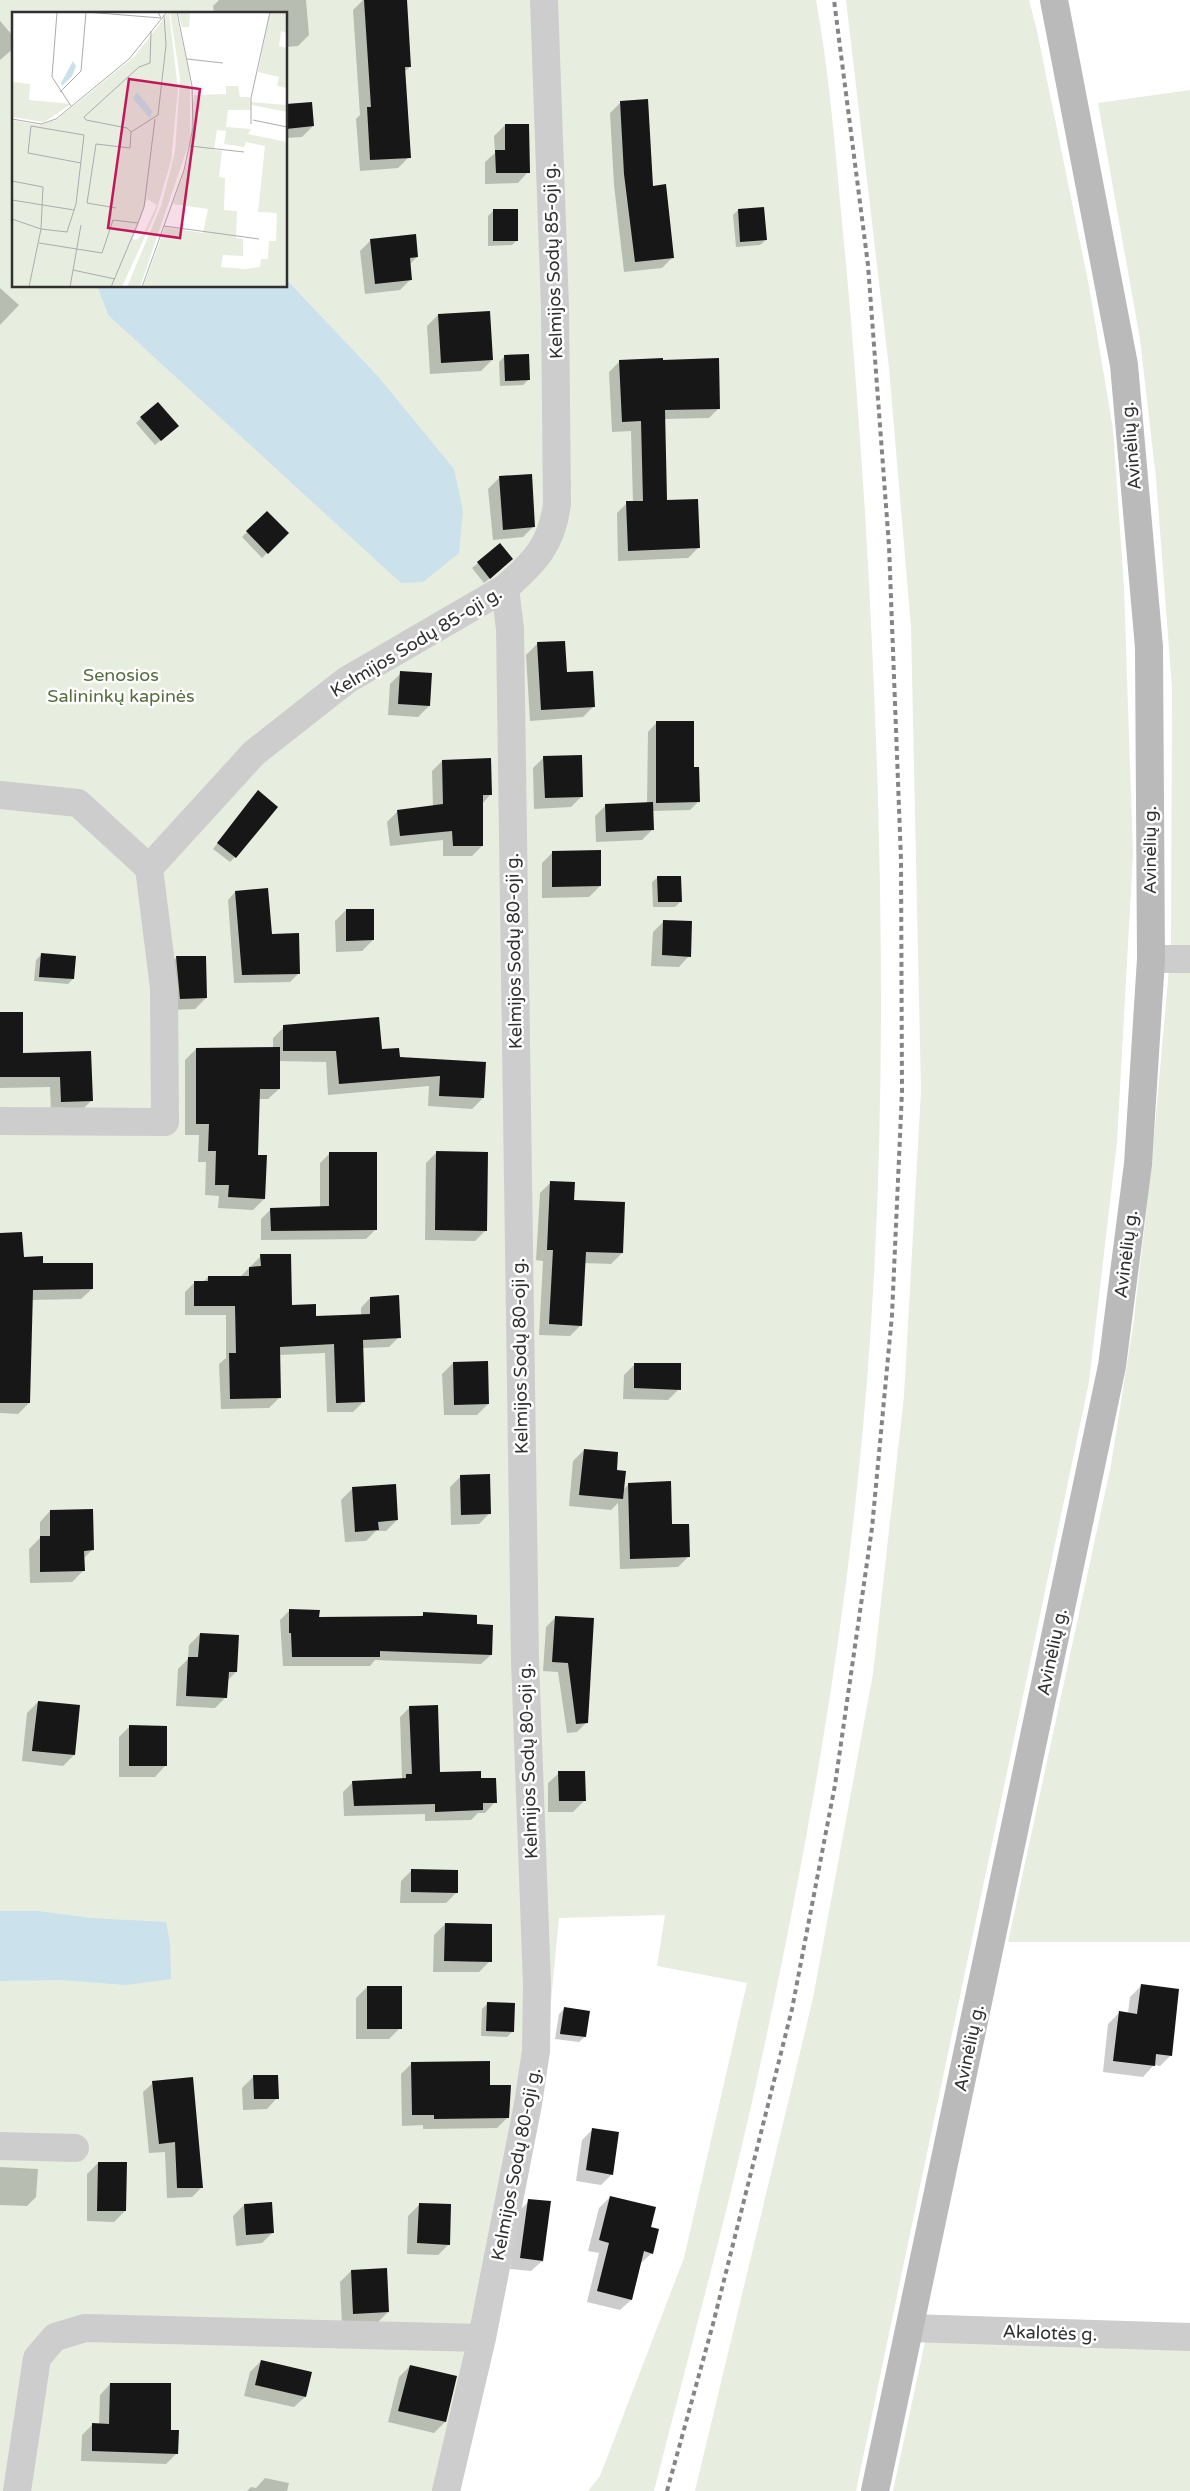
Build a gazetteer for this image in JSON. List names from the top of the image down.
{
  "streets": {
    "main road": ["Avinėlių g."],
    "street": ["Kelmijos Sodų 85-oji g.", "Kelmijos Sodų 80-oji g.", "Akalotės g."]
  },
  "crossings": [
    ["Kelmijos Sodų 85-oji g.", "Kelmijos Sodų 80-oji g."],
    ["Avinėlių g.", "Akalotės g."]
  ],
  "parks": ["Senosios Salininkų kapinės"]
}
